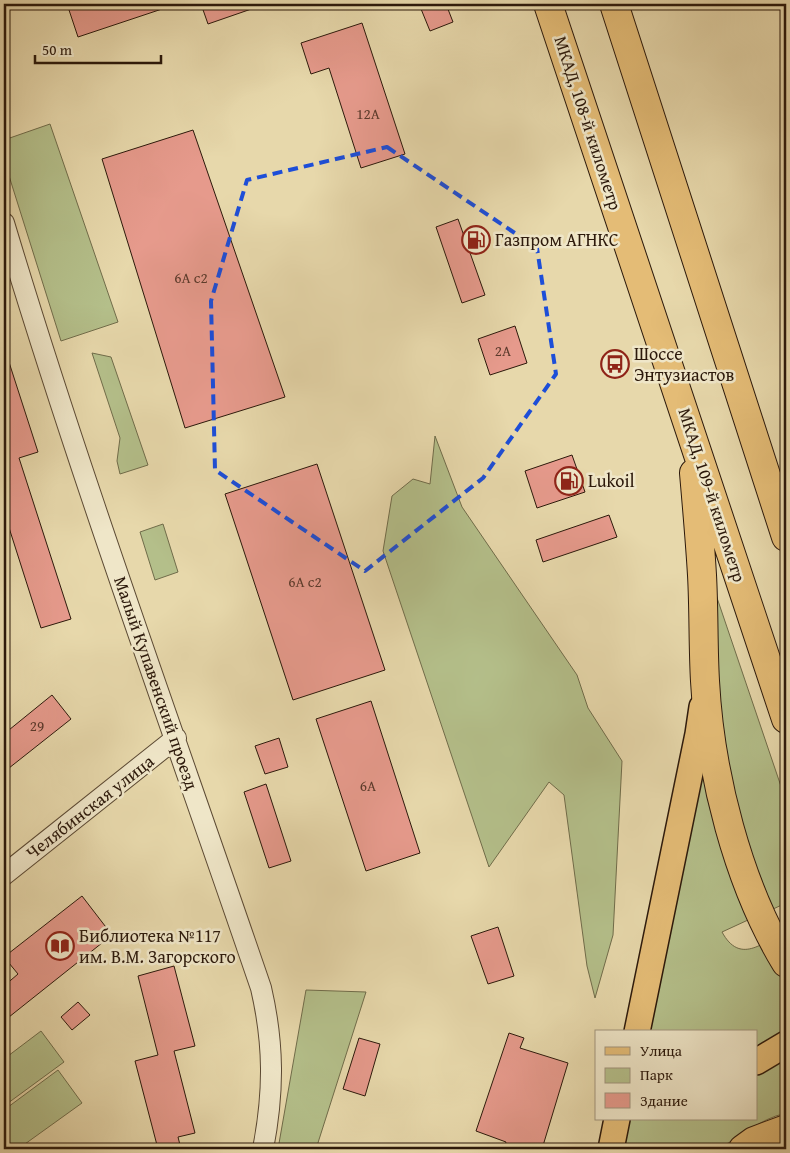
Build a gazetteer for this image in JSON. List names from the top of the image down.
{
  "streets": {
    "highway": ["МКАД, 108-й километр", "МКАД, 109-й километр"],
    "street": ["Малый Купавенский проезд", "Челябинская улица"]
  },
  "crossings": [
    ["МКАД, 108-й километр", "МКАД, 109-й километр"],
    ["Малый Купавенский проезд", "Челябинская улица"]
  ],
  "places": {
    "fuel station": ["Газпром АГНКС", "Lukoil"],
    "bus stop": ["Шоссе Энтузиастов"],
    "library": ["Библиотека №117 им. В.М. Загорского"]
  },
  "house_numbers": [
    "12А",
    "6A c2",
    "2А",
    "6А с2",
    "29",
    "6А"
  ],
  "legend": ["Улица", "Парк", "Здание"],
  "scale_bar": "50 m"
}
